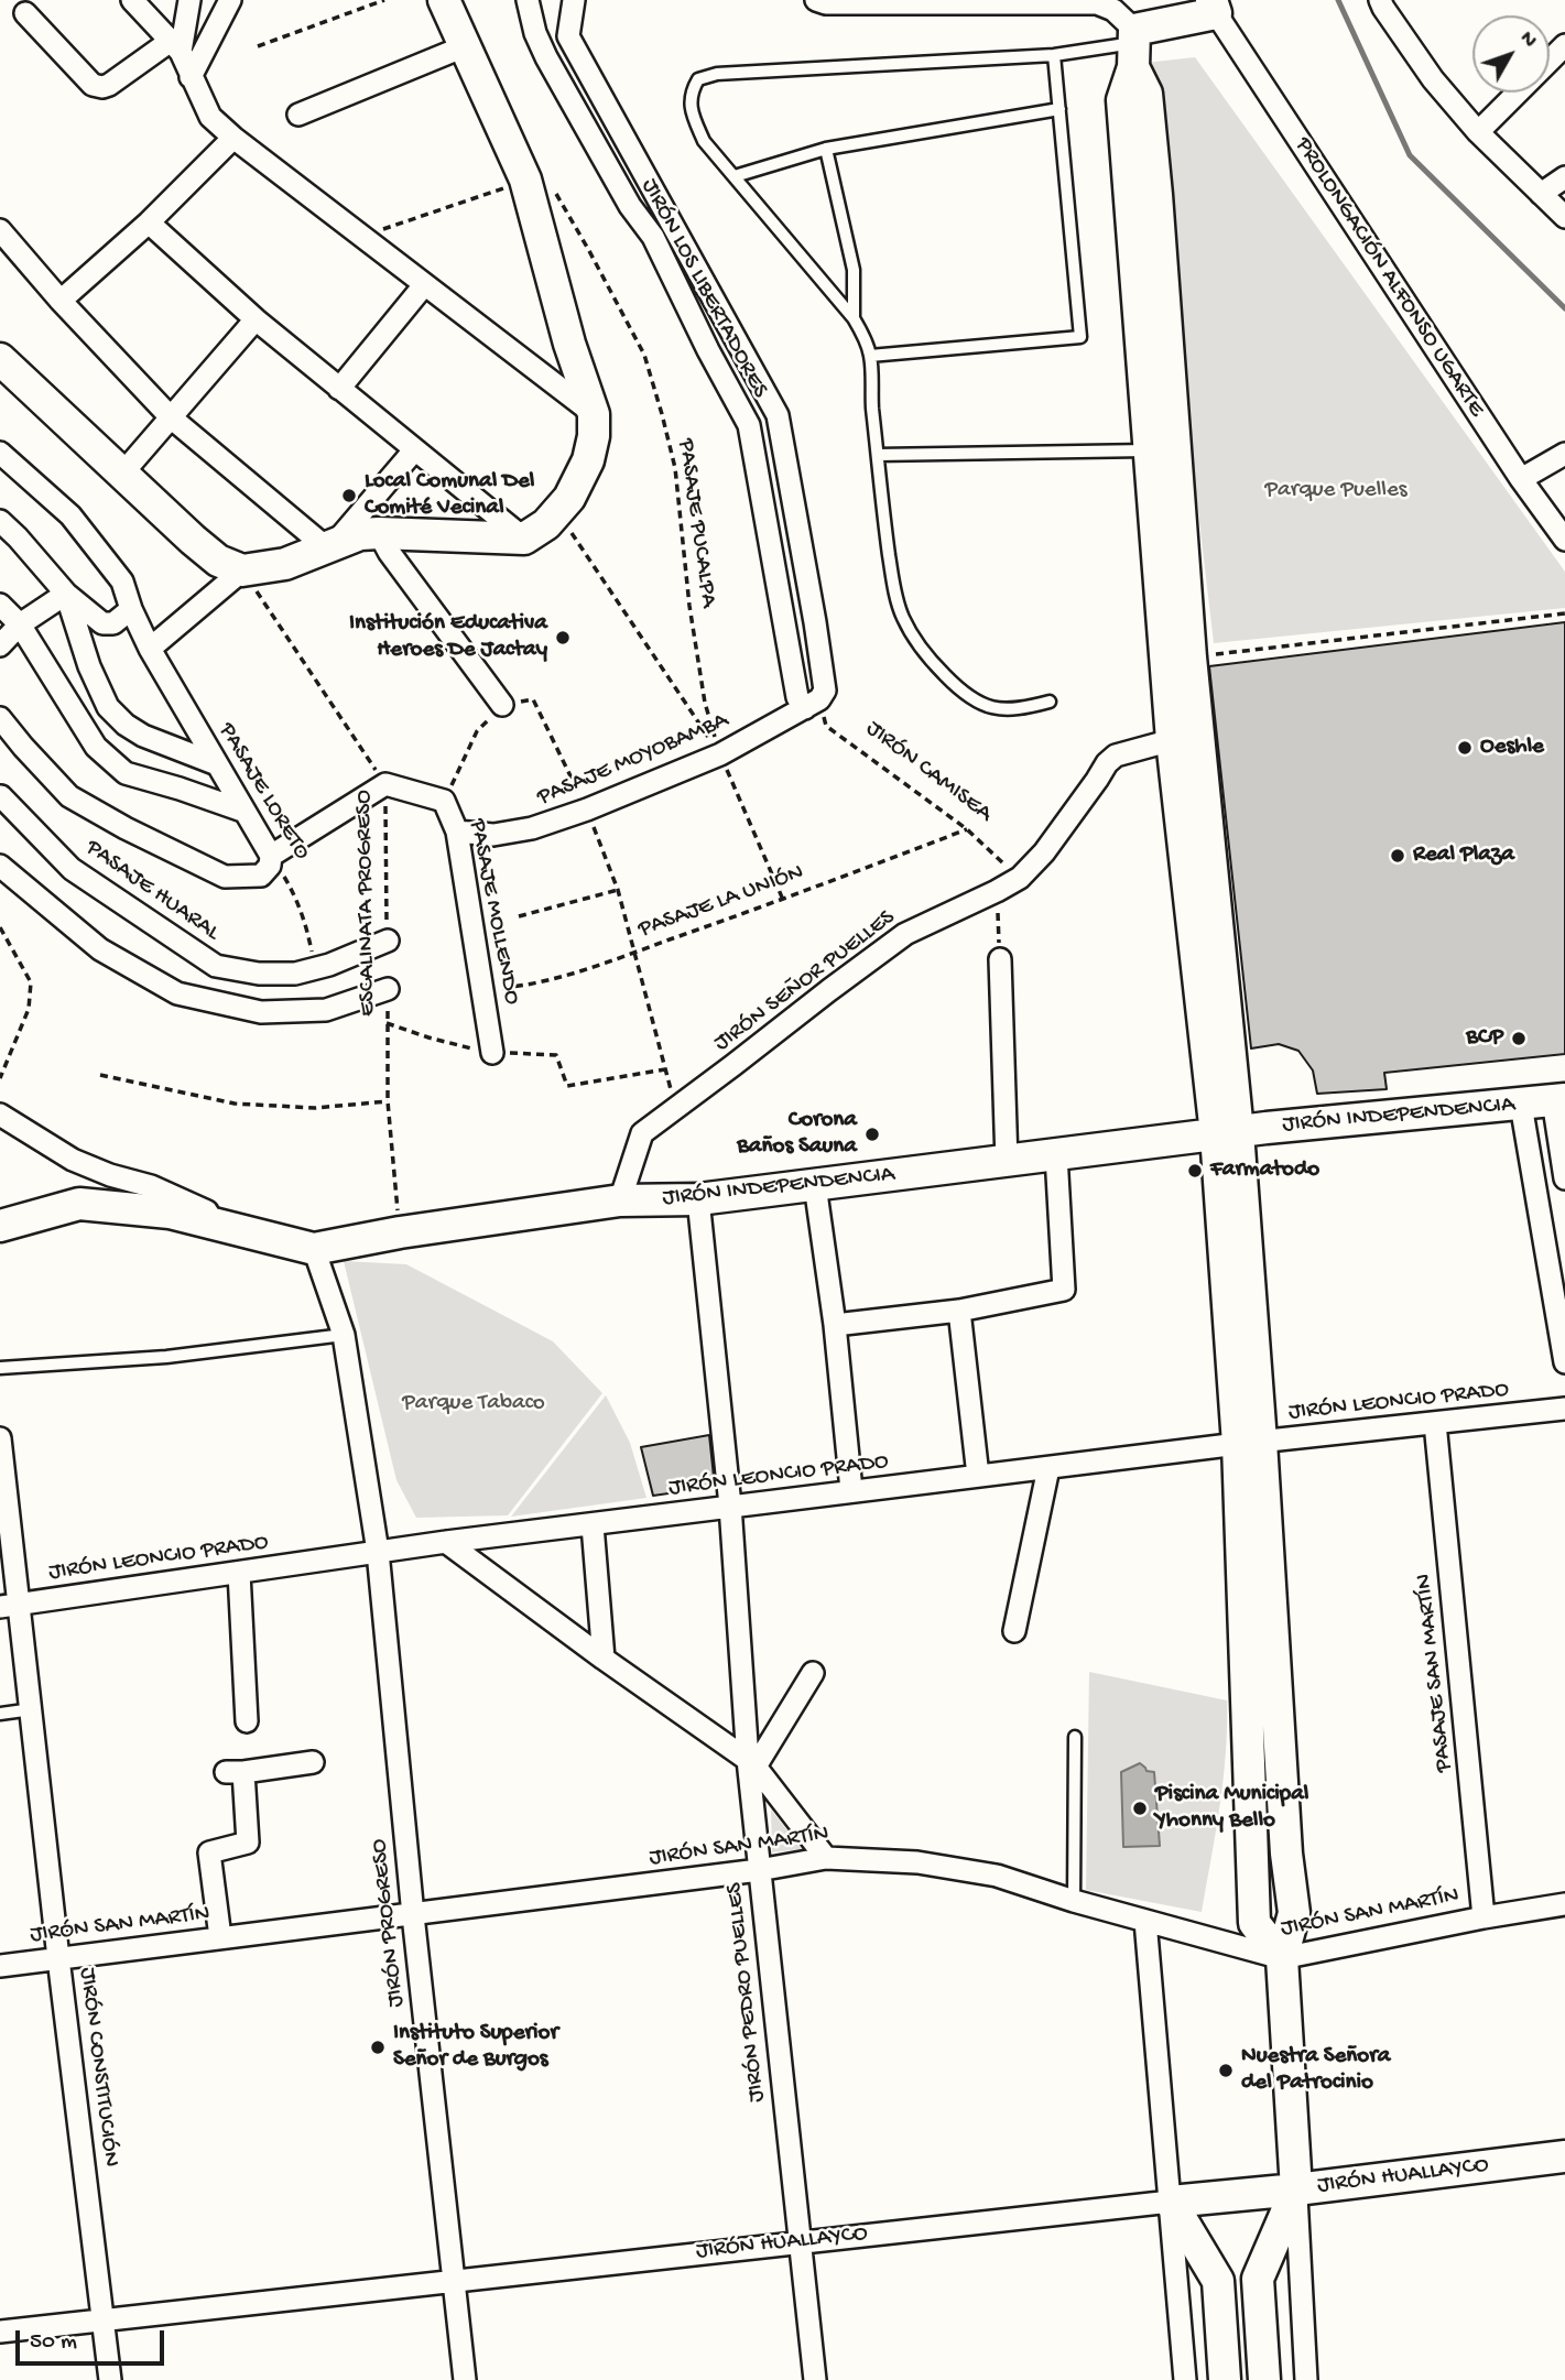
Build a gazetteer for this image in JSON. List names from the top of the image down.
{
  "streets": {
    "street": [
      "PROLONGACIÓN ALFONSO UGARTE",
      "JIRÓN LOS LIBERTADORES",
      "PASAJE MOYOBAMBA",
      "PASAJE LORETO",
      "PASAJE HUARAL",
      "PASAJE MOLLENDO",
      "JIRÓN SEÑOR PUELLES",
      "JIRÓN INDEPENDENCIA",
      "JIRÓN LEONCIO PRADO",
      "PASAJE SAN MARTÍN",
      "JIRÓN SAN MARTÍN",
      "JIRÓN PROGRESO",
      "JIRÓN PEDRO PUELLES",
      "JIRÓN CONSTITUCIÓN",
      "JIRÓN HUALLAYCO"
    ],
    "path": [
      "PASAJE PUCALPA",
      "JIRÓN CAMISEA",
      "PASAJE LA UNIÓN",
      "ESCALINATA PROGRESO"
    ]
  },
  "crossings": [
    ["JIRÓN LOS LIBERTADORES", "PASAJE MOYOBAMBA"],
    ["JIRÓN LOS LIBERTADORES", "JIRÓN CAMISEA"],
    ["PASAJE PUCALPA", "PASAJE MOYOBAMBA"],
    ["PASAJE PUCALPA", "PASAJE LA UNIÓN"],
    ["PASAJE MOYOBAMBA", "JIRÓN CAMISEA"],
    ["PASAJE MOYOBAMBA", "PASAJE MOLLENDO"],
    ["JIRÓN CAMISEA", "PASAJE LA UNIÓN"],
    ["JIRÓN CAMISEA", "JIRÓN SEÑOR PUELLES"],
    ["PASAJE LORETO", "PASAJE HUARAL"],
    ["PASAJE HUARAL", "ESCALINATA PROGRESO"],
    ["PASAJE LA UNIÓN", "PASAJE MOLLENDO"],
    ["ESCALINATA PROGRESO", "JIRÓN INDEPENDENCIA"],
    ["JIRÓN SEÑOR PUELLES", "JIRÓN INDEPENDENCIA"],
    ["JIRÓN INDEPENDENCIA", "JIRÓN PROGRESO"],
    ["JIRÓN INDEPENDENCIA", "JIRÓN PEDRO PUELLES"],
    ["JIRÓN LEONCIO PRADO", "PASAJE SAN MARTÍN"],
    ["JIRÓN LEONCIO PRADO", "JIRÓN PROGRESO"],
    ["JIRÓN LEONCIO PRADO", "JIRÓN PEDRO PUELLES"],
    ["JIRÓN LEONCIO PRADO", "JIRÓN CONSTITUCIÓN"],
    ["PASAJE SAN MARTÍN", "JIRÓN SAN MARTÍN"],
    ["JIRÓN SAN MARTÍN", "JIRÓN PROGRESO"],
    ["JIRÓN SAN MARTÍN", "JIRÓN PEDRO PUELLES"],
    ["JIRÓN SAN MARTÍN", "JIRÓN CONSTITUCIÓN"],
    ["JIRÓN PROGRESO", "JIRÓN HUALLAYCO"],
    ["JIRÓN PEDRO PUELLES", "JIRÓN HUALLAYCO"],
    ["JIRÓN CONSTITUCIÓN", "JIRÓN HUALLAYCO"]
  ],
  "parks": ["Parque Puelles", "Parque Tabaco"],
  "places": [
    "Local Comunal Del Comité Vecinal",
    "Institución Educativa Heroes De Jactay",
    "Oeshle",
    "Real Plaza",
    "BCP",
    "Corona Baños Sauna",
    "Farmatodo",
    "Piscina Municipal Yhonny Bello",
    "Instituto Superior Señor de Burgos",
    "Nuestra Señora del Patrocinio"
  ],
  "scale_bar": "50 m",
  "north": "top right"
}
